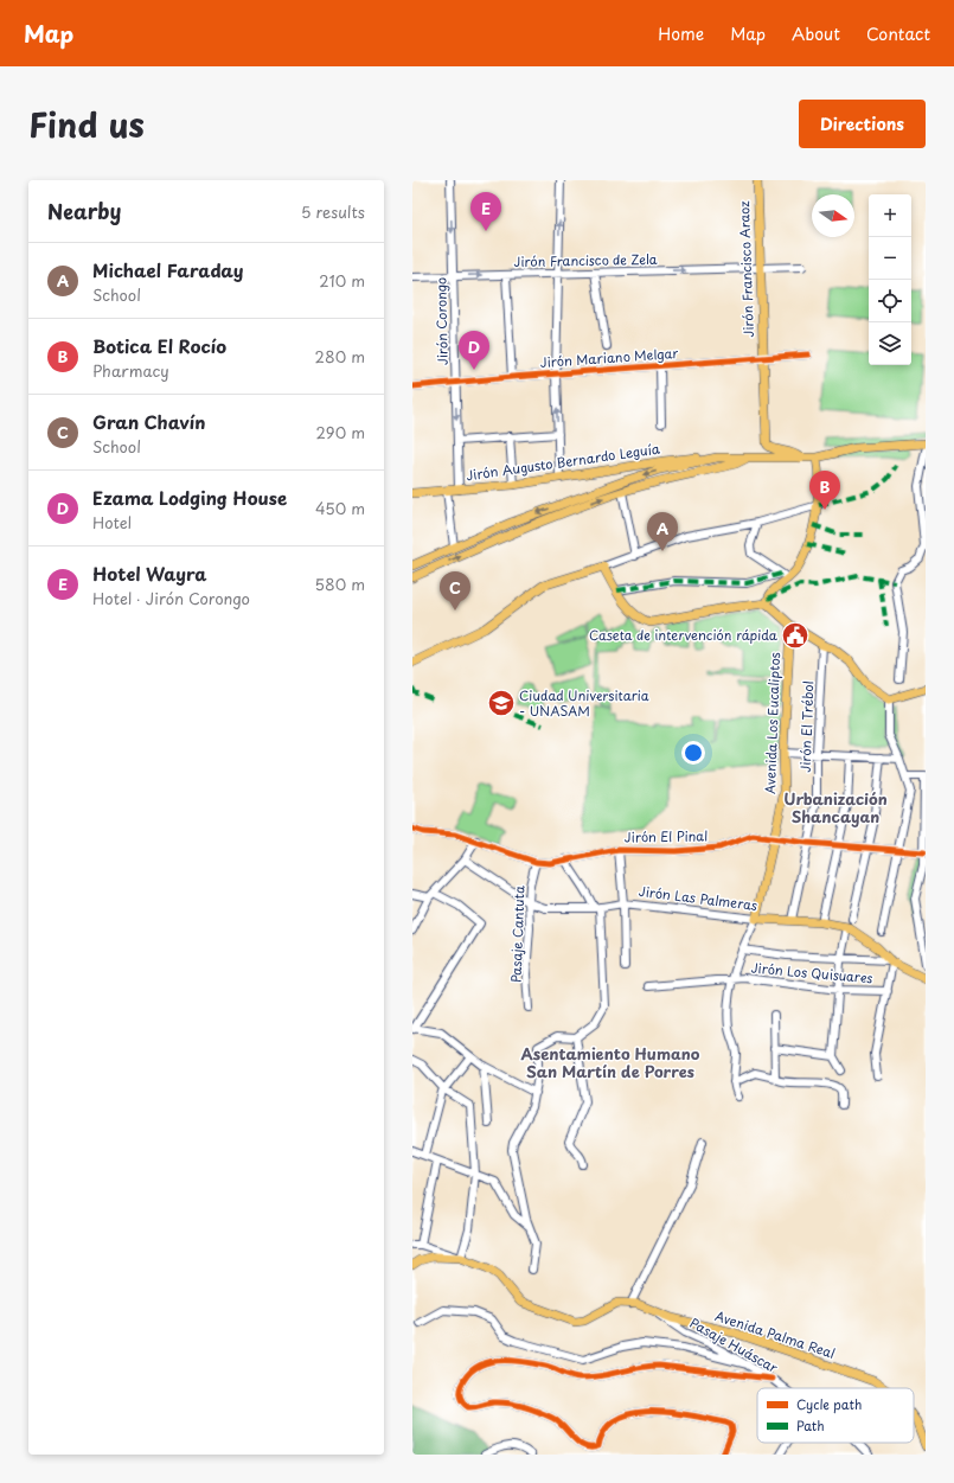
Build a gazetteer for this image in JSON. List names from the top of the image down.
{
  "streets": {
    "main road": [
      "Jirón Francisco Araoz",
      "Jirón Augusto Bernardo Leguía",
      "Avenida Los Eucaliptos",
      "Jirón Las Palmeras",
      "Avenida Palma Real"
    ],
    "street": [
      "Jirón Francisco de Zela",
      "Jirón Corongo",
      "Jirón Mariano Melgar",
      "Jirón El Trébol",
      "Jirón El Pinal",
      "Pasaje Cantuta",
      "Jirón Los Quisuares",
      "Pasaje Huáscar"
    ]
  },
  "crossings": [
    ["Jirón Francisco de Zela", "Jirón Francisco Araoz"],
    ["Jirón Francisco de Zela", "Jirón Corongo"],
    ["Jirón Francisco Araoz", "Jirón Mariano Melgar"],
    ["Jirón Corongo", "Jirón Mariano Melgar"],
    ["Jirón Corongo", "Jirón Augusto Bernardo Leguía"],
    ["Avenida Los Eucaliptos", "Jirón El Pinal"],
    ["Avenida Los Eucaliptos", "Jirón Las Palmeras"],
    ["Avenida Los Eucaliptos", "Jirón Los Quisuares"],
    ["Jirón El Trébol", "Jirón El Pinal"],
    ["Jirón El Trébol", "Jirón Las Palmeras"],
    ["Jirón El Pinal", "Pasaje Cantuta"],
    ["Jirón Las Palmeras", "Pasaje Cantuta"],
    ["Avenida Palma Real", "Pasaje Huáscar"]
  ],
  "one_way": ["Jirón Francisco de Zela", "Jirón Corongo"],
  "districts": ["Urbanización Shancayan", "Asentamiento Humano San Martín de Porres"],
  "places": {
    "public building": ["Caseta de intervención rápida"],
    "school or university": ["Ciudad Universitaria - UNASAM"]
  },
  "legend": ["Cycle path", "Path"],
  "north": "right",
  "page": {
    "header": "Map",
    "nav": [
      "Home",
      "Map",
      "About",
      "Contact"
    ],
    "title": "Find us",
    "buttons": "Directions",
    "heading": ["Nearby", "5 results"],
    "pins": [
      "E",
      "D",
      "B",
      "A",
      "C"
    ],
    "map_buttons": ["+", "−"],
    "list": [
      {
        "mark": "A",
        "name": "Michael Faraday",
        "note": "School",
        "value": "210 m"
      },
      {
        "mark": "B",
        "name": "Botica El Rocío",
        "note": "Pharmacy",
        "value": "280 m"
      },
      {
        "mark": "C",
        "name": "Gran Chavín",
        "note": "School",
        "value": "290 m"
      },
      {
        "mark": "D",
        "name": "Ezama Lodging House",
        "note": "Hotel",
        "value": "450 m"
      },
      {
        "mark": "E",
        "name": "Hotel Wayra",
        "note": "Hotel · Jirón Corongo",
        "value": "580 m"
      }
    ]
  }
}
